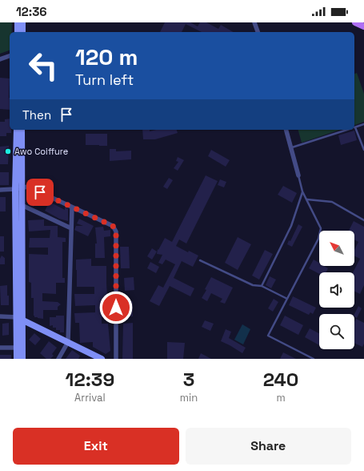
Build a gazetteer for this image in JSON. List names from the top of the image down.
{
  "places": ["Awo Coiffure"],
  "north": "top left",
  "page": {
    "status": "12:36",
    "turn": ["120 m", "Turn left"],
    "then": "Then",
    "eta": [
      "12:39",
      "Arrival",
      "3",
      "min",
      "240",
      "m"
    ],
    "buttons": ["Exit", "Share"]
  }
}
